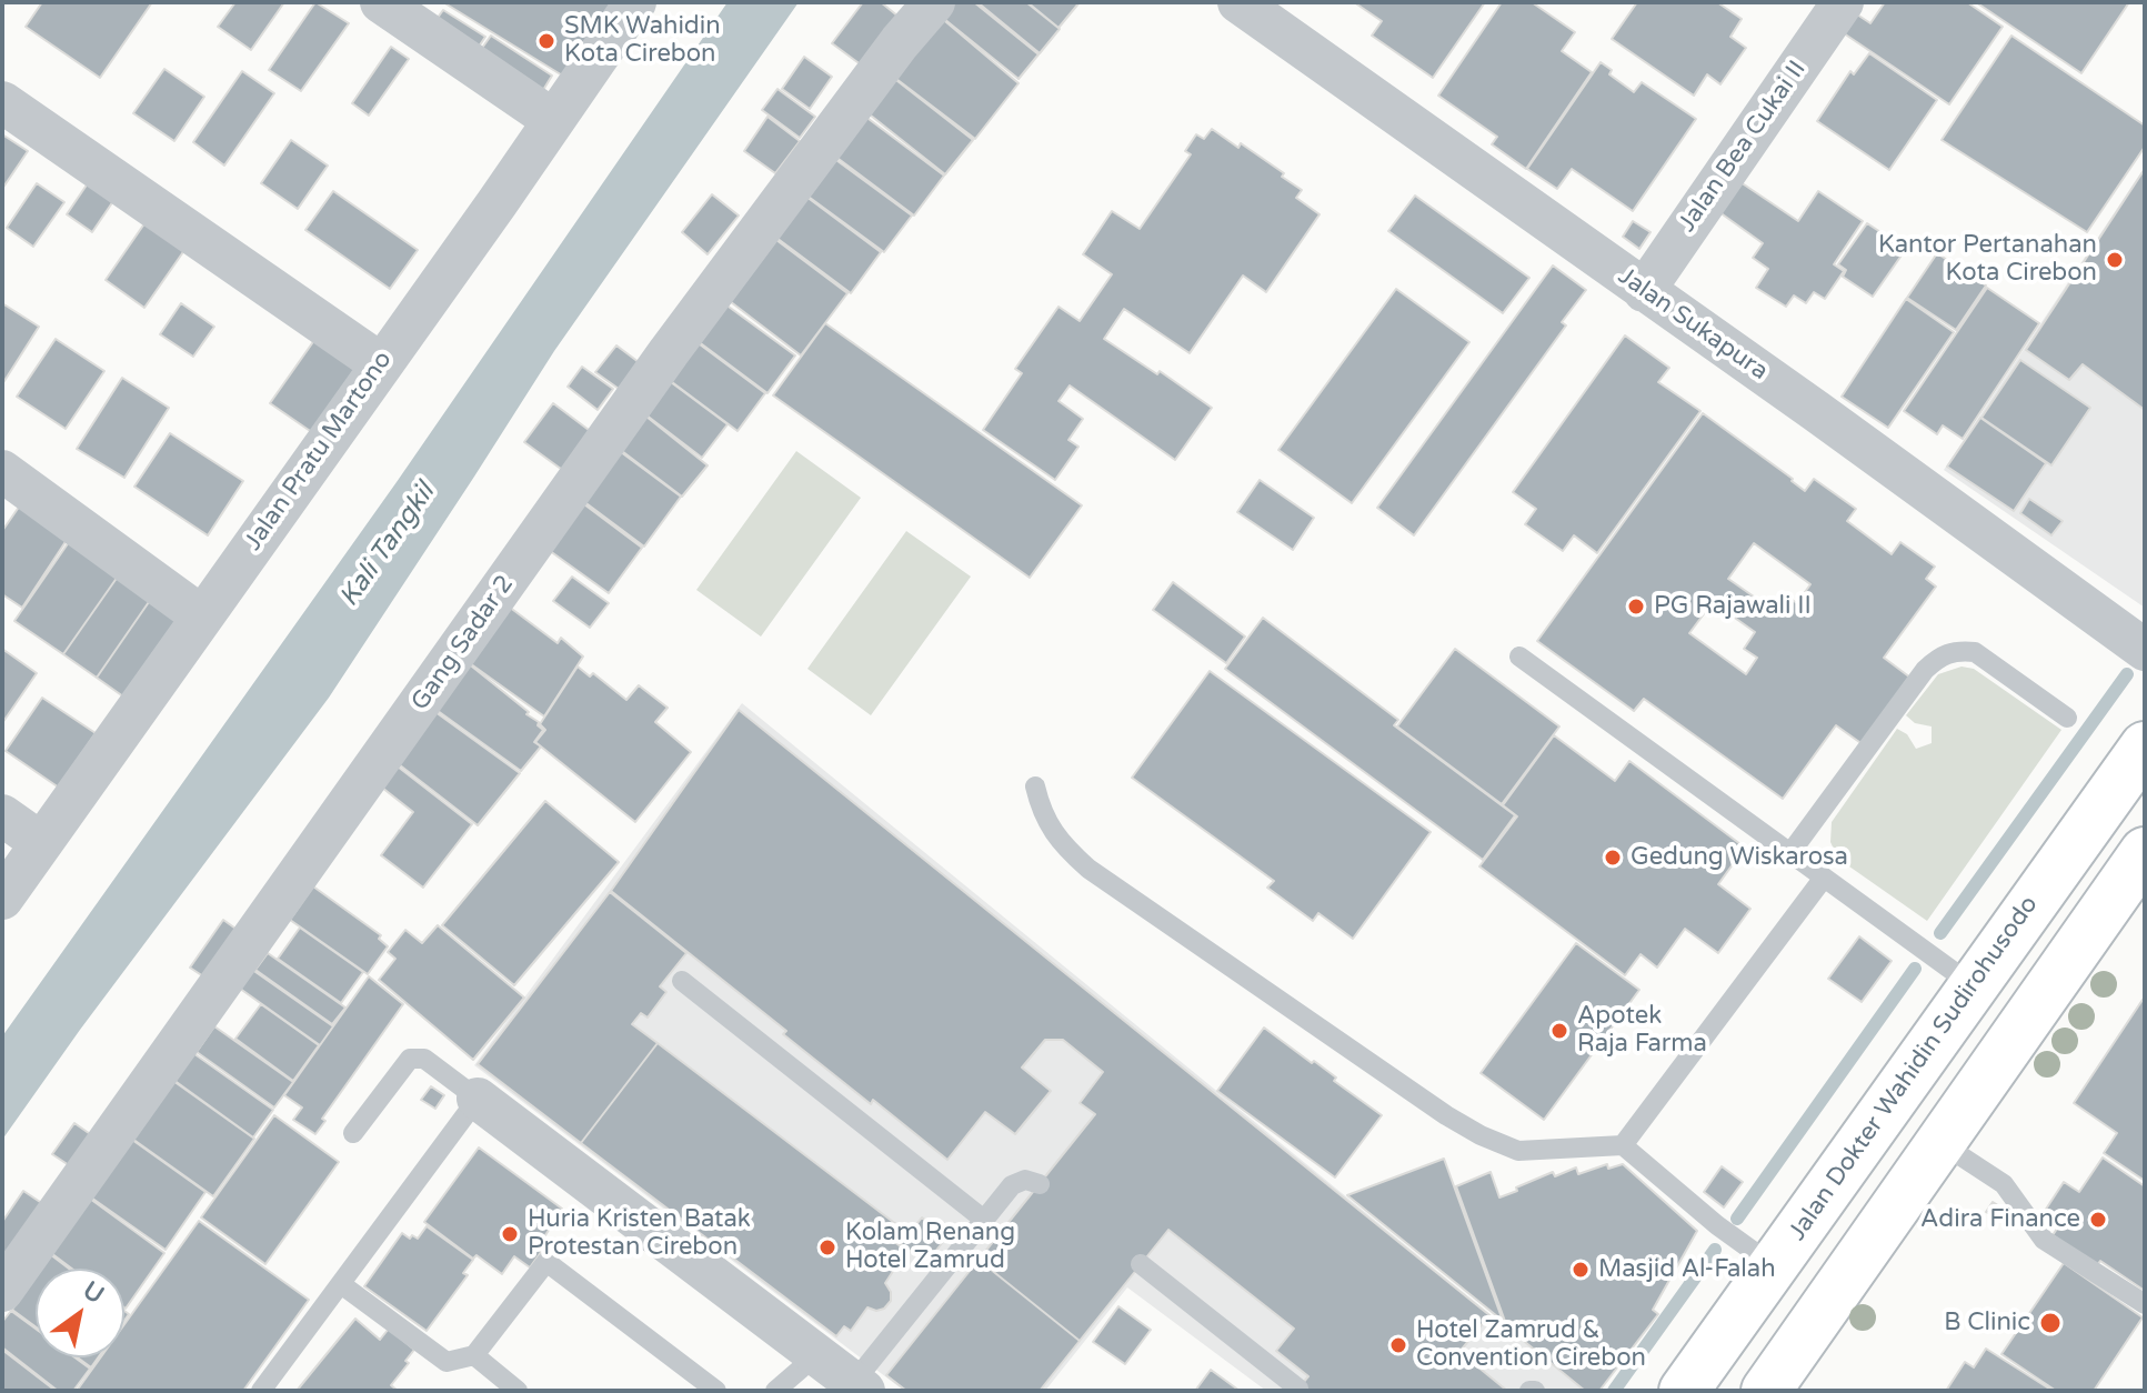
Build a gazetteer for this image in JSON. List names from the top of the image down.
{
  "streets": {
    "main road": ["Jalan Dokter Wahidin Sudirohusodo"],
    "street": [
      "Jalan Bea Cukai II",
      "Jalan Sukapura",
      "Jalan Pratu Martono",
      "Gang Sadar 2"
    ]
  },
  "crossings": [
    ["Jalan Bea Cukai II", "Jalan Sukapura"]
  ],
  "water": ["Kali Tangkil"],
  "places": [
    "SMK Wahidin Kota Cirebon",
    "Kantor Pertanahan Kota Cirebon",
    "PG Rajawali II",
    "Gedung Wiskarosa",
    "Apotek Raja Farma",
    "Adira Finance",
    "Huria Kristen Batak Protestan Cirebon",
    "Kolam Renang Hotel Zamrud",
    "Masjid Al-Falah",
    "B Clinic",
    "Hotel Zamrud & Convention Cirebon"
  ],
  "north": "top right"
}
